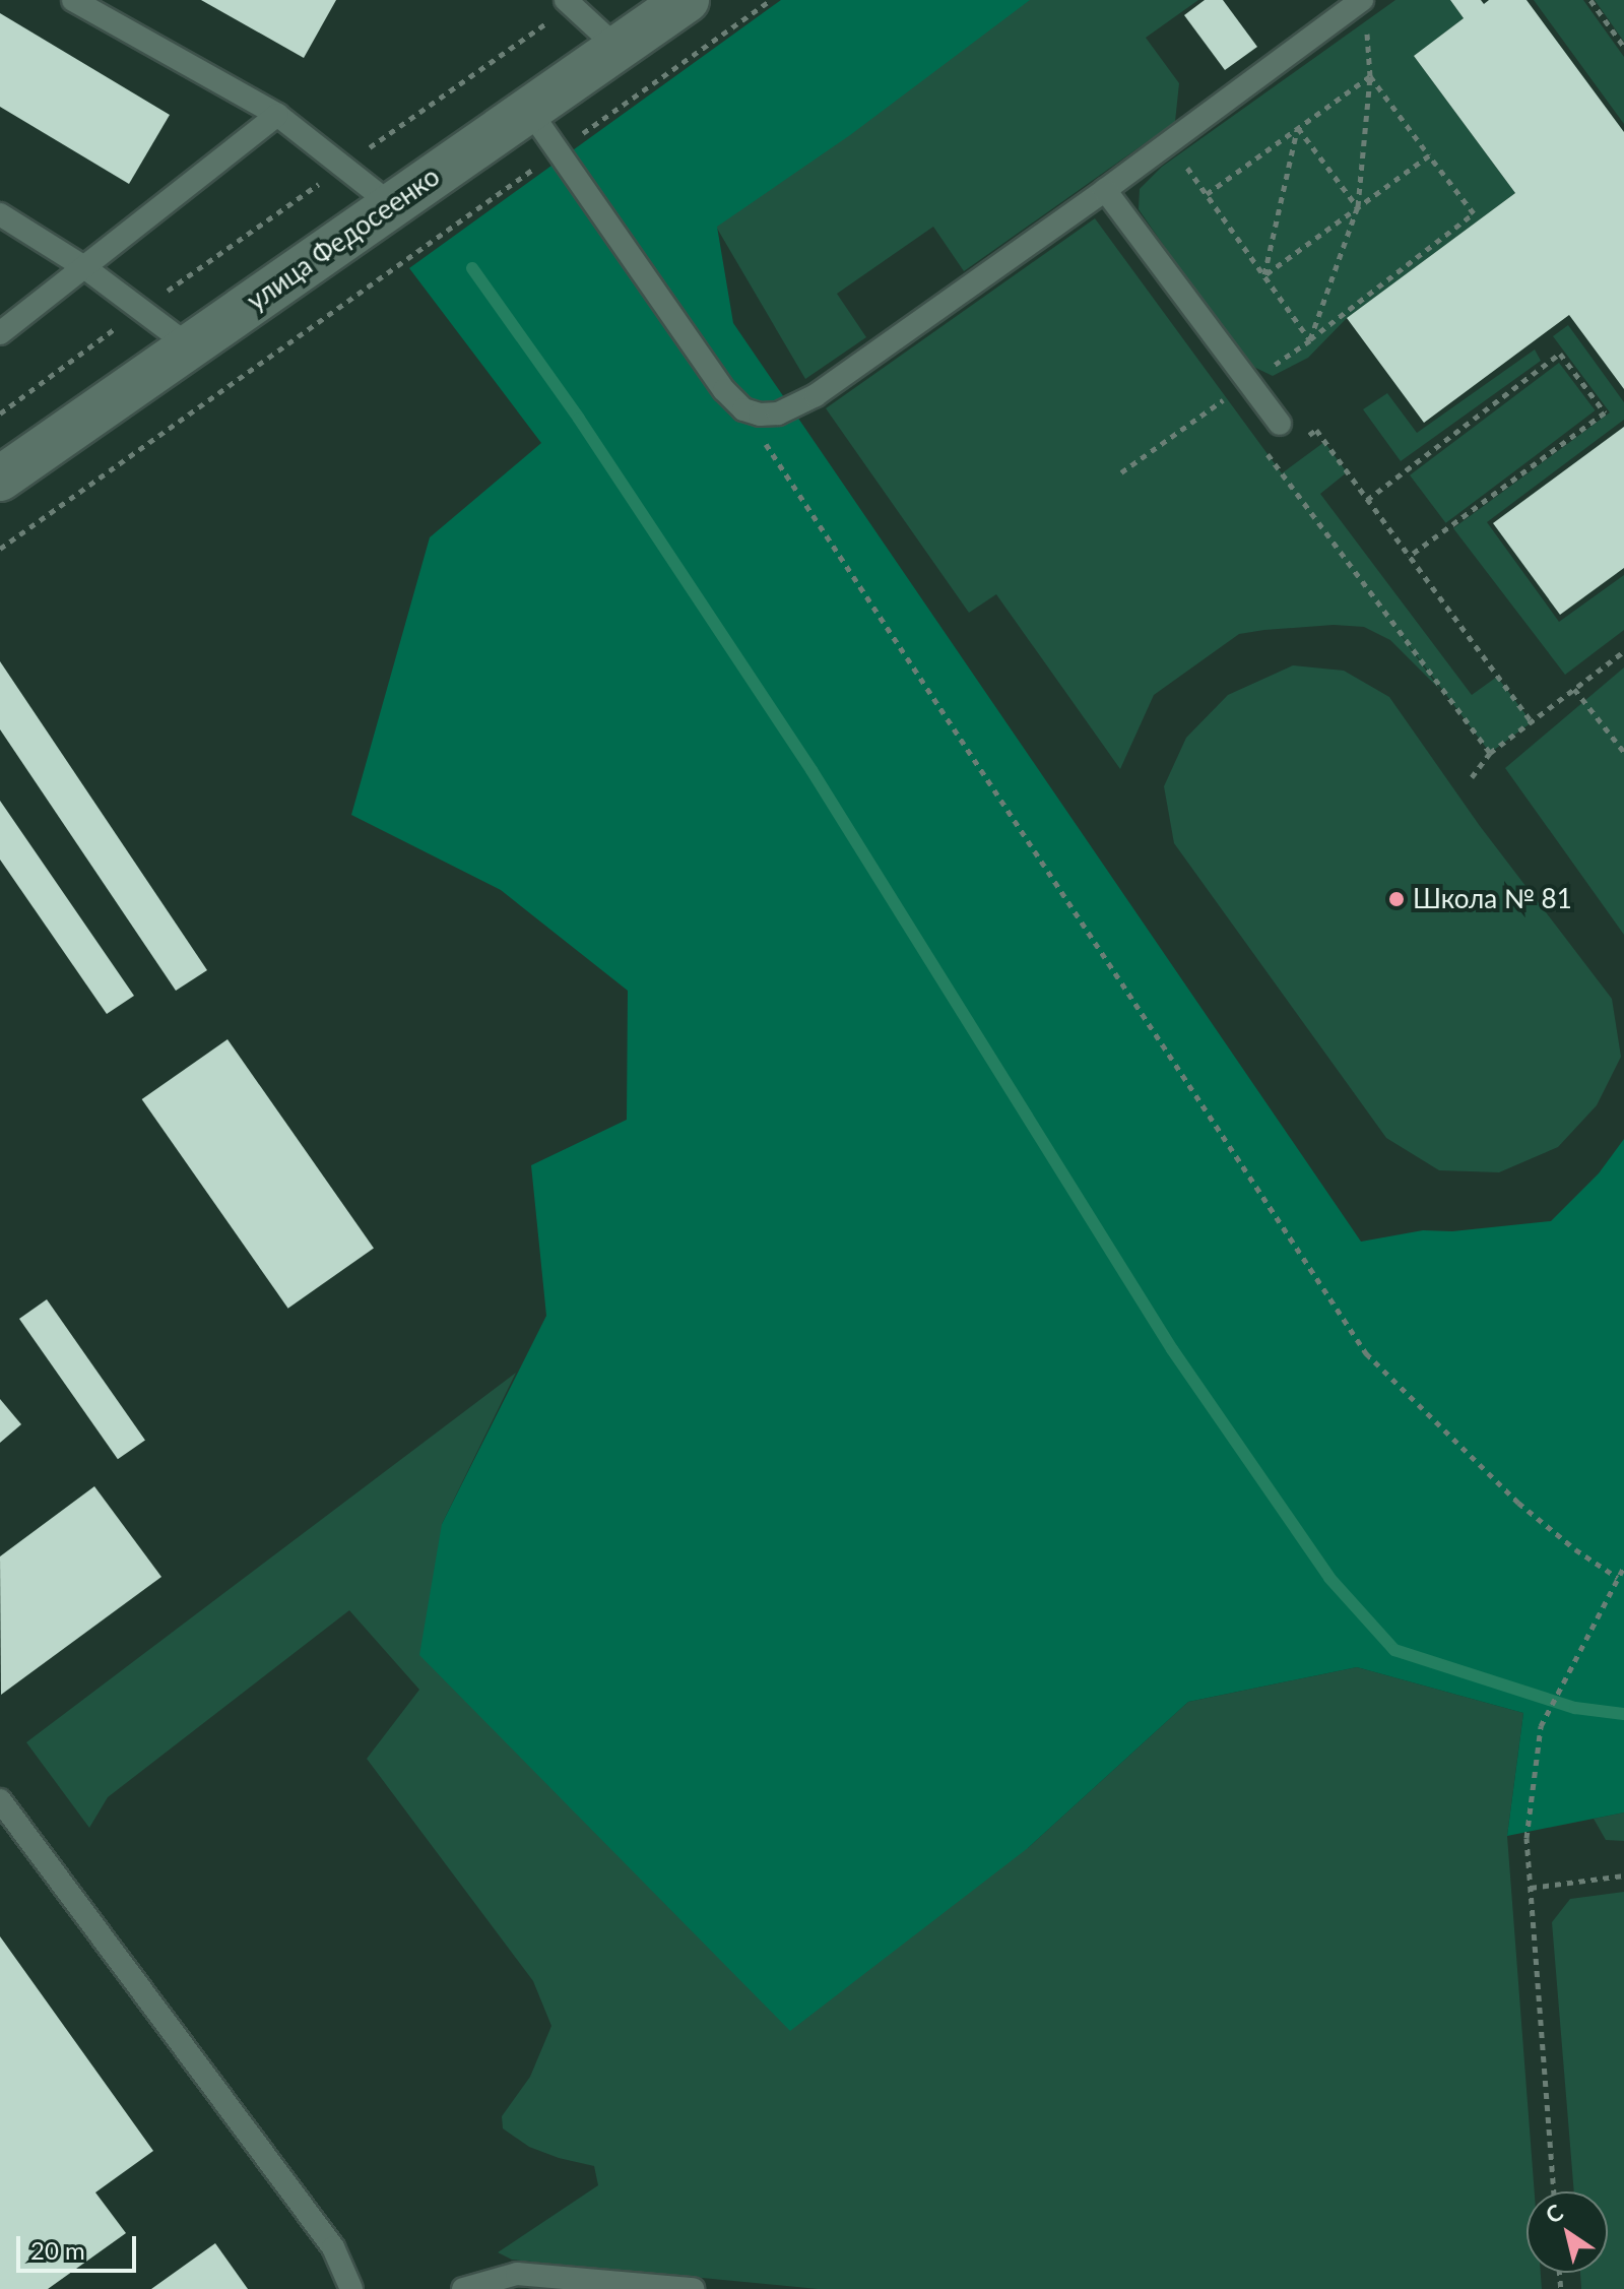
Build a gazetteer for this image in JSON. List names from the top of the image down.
{
  "streets": {
    "main road": ["улица Федосеенко"]
  },
  "places": ["Школа № 81"],
  "scale_bar": "20 m",
  "north": "top left"
}
